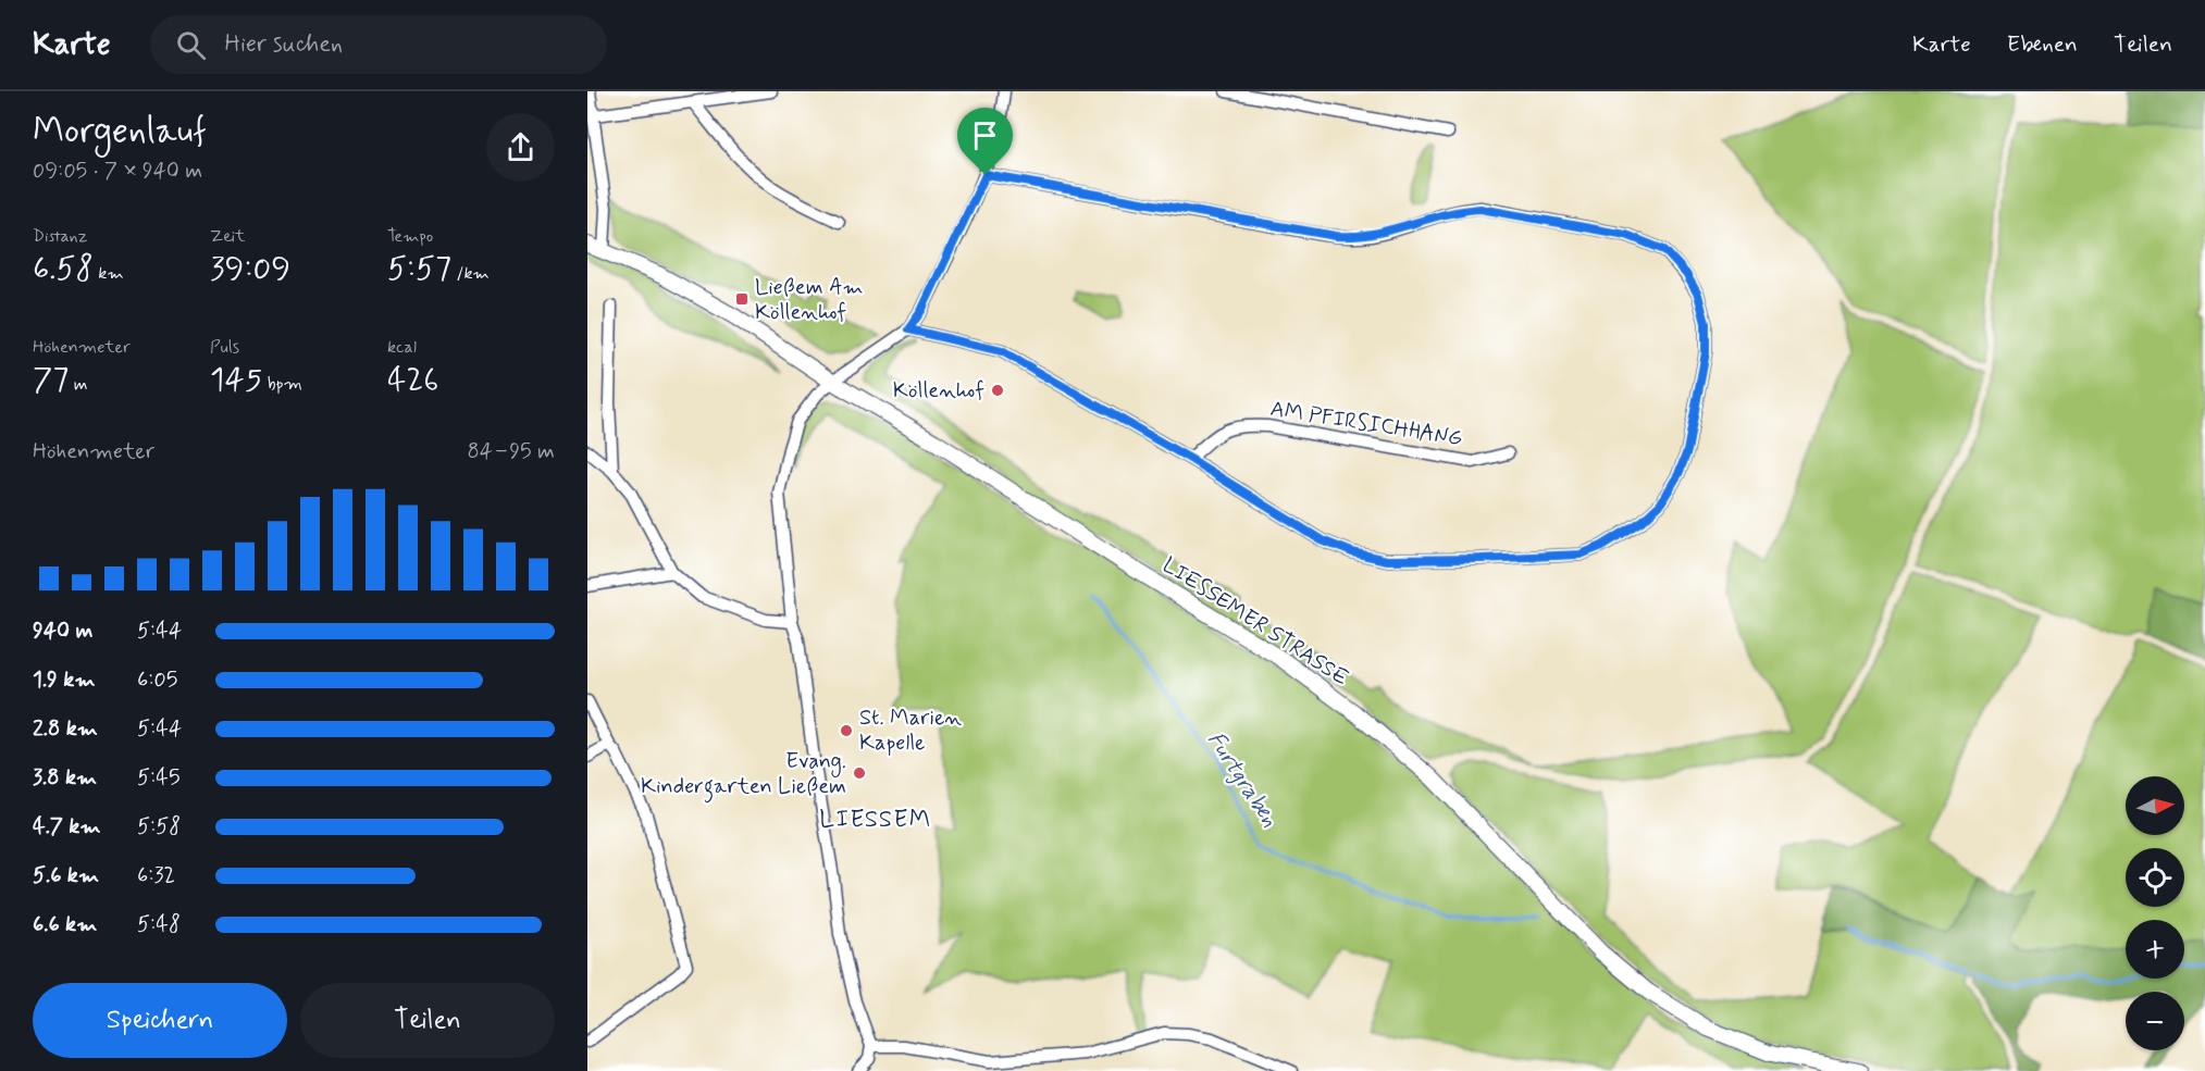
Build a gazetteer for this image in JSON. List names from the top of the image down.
{
  "streets": {
    "street": ["AM PFIRSICHHANG", "LIESSEMER STRASSE"]
  },
  "districts": ["LIESSEM"],
  "water": ["Furtgraben"],
  "places": {
    "transit": ["Ließem Am Köllenhof"],
    "other": ["Köllenhof", "St. Marien Kapelle", "Evang. Kindergarten Ließem"]
  },
  "north": "right",
  "page": {
    "header": "Karte",
    "search": "Hier suchen",
    "nav": ["Karte", "Ebenen", "Teilen"],
    "heading": ["Morgenlauf", "09:05 · 7 × 940 m"],
    "stats": [
      ["Distanz", "6.58 km"],
      ["Zeit", "39:09"],
      ["Tempo", "5:57 /km"],
      ["Höhenmeter", "77 m"],
      ["Puls", "145 bpm"],
      ["kcal", "426"]
    ],
    "chart": ["Höhenmeter", "84–95 m"],
    "list": [
      {
        "name": "940 m",
        "note": "5:44"
      },
      {
        "name": "1.9 km",
        "note": "6:05"
      },
      {
        "name": "2.8 km",
        "note": "5:44"
      },
      {
        "name": "3.8 km",
        "note": "5:45"
      },
      {
        "name": "4.7 km",
        "note": "5:58"
      },
      {
        "name": "5.6 km",
        "note": "6:32"
      },
      {
        "name": "6.6 km",
        "note": "5:48"
      }
    ],
    "map_buttons": ["+", "−"],
    "buttons": ["Speichern", "Teilen"]
  }
}
